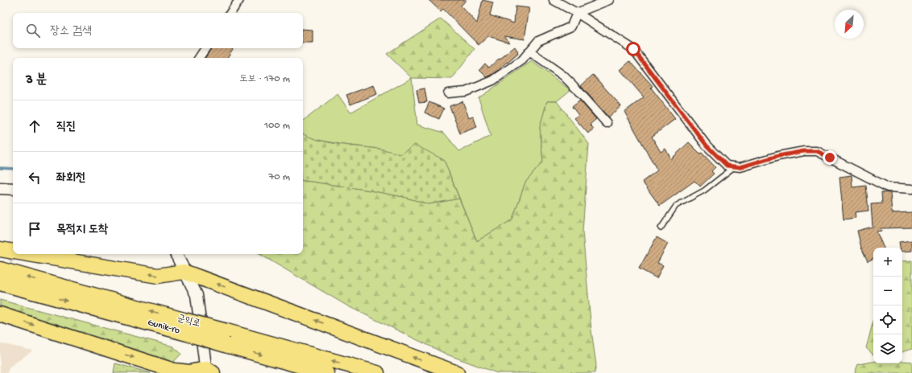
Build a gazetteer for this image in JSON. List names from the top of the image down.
{
  "streets": {
    "highway": ["군익로", "Gunik-ro"]
  },
  "crossings": [
    ["군익로", "Gunik-ro"]
  ],
  "north": "bottom left",
  "page": {
    "search": "장소 검색",
    "heading": ["3 분", "도보 · 170 m"],
    "list": [
      ["직진", "100 m"],
      ["좌회전", "70 m"],
      "목적지 도착"
    ],
    "map_buttons": ["+", "−"]
  }
}
